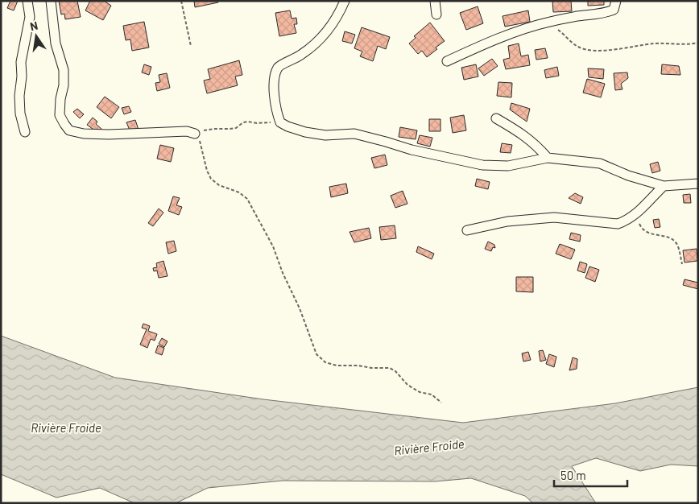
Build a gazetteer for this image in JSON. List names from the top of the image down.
{
  "water": ["Rivière Froide"],
  "scale_bar": "50 m",
  "north": "top"
}
